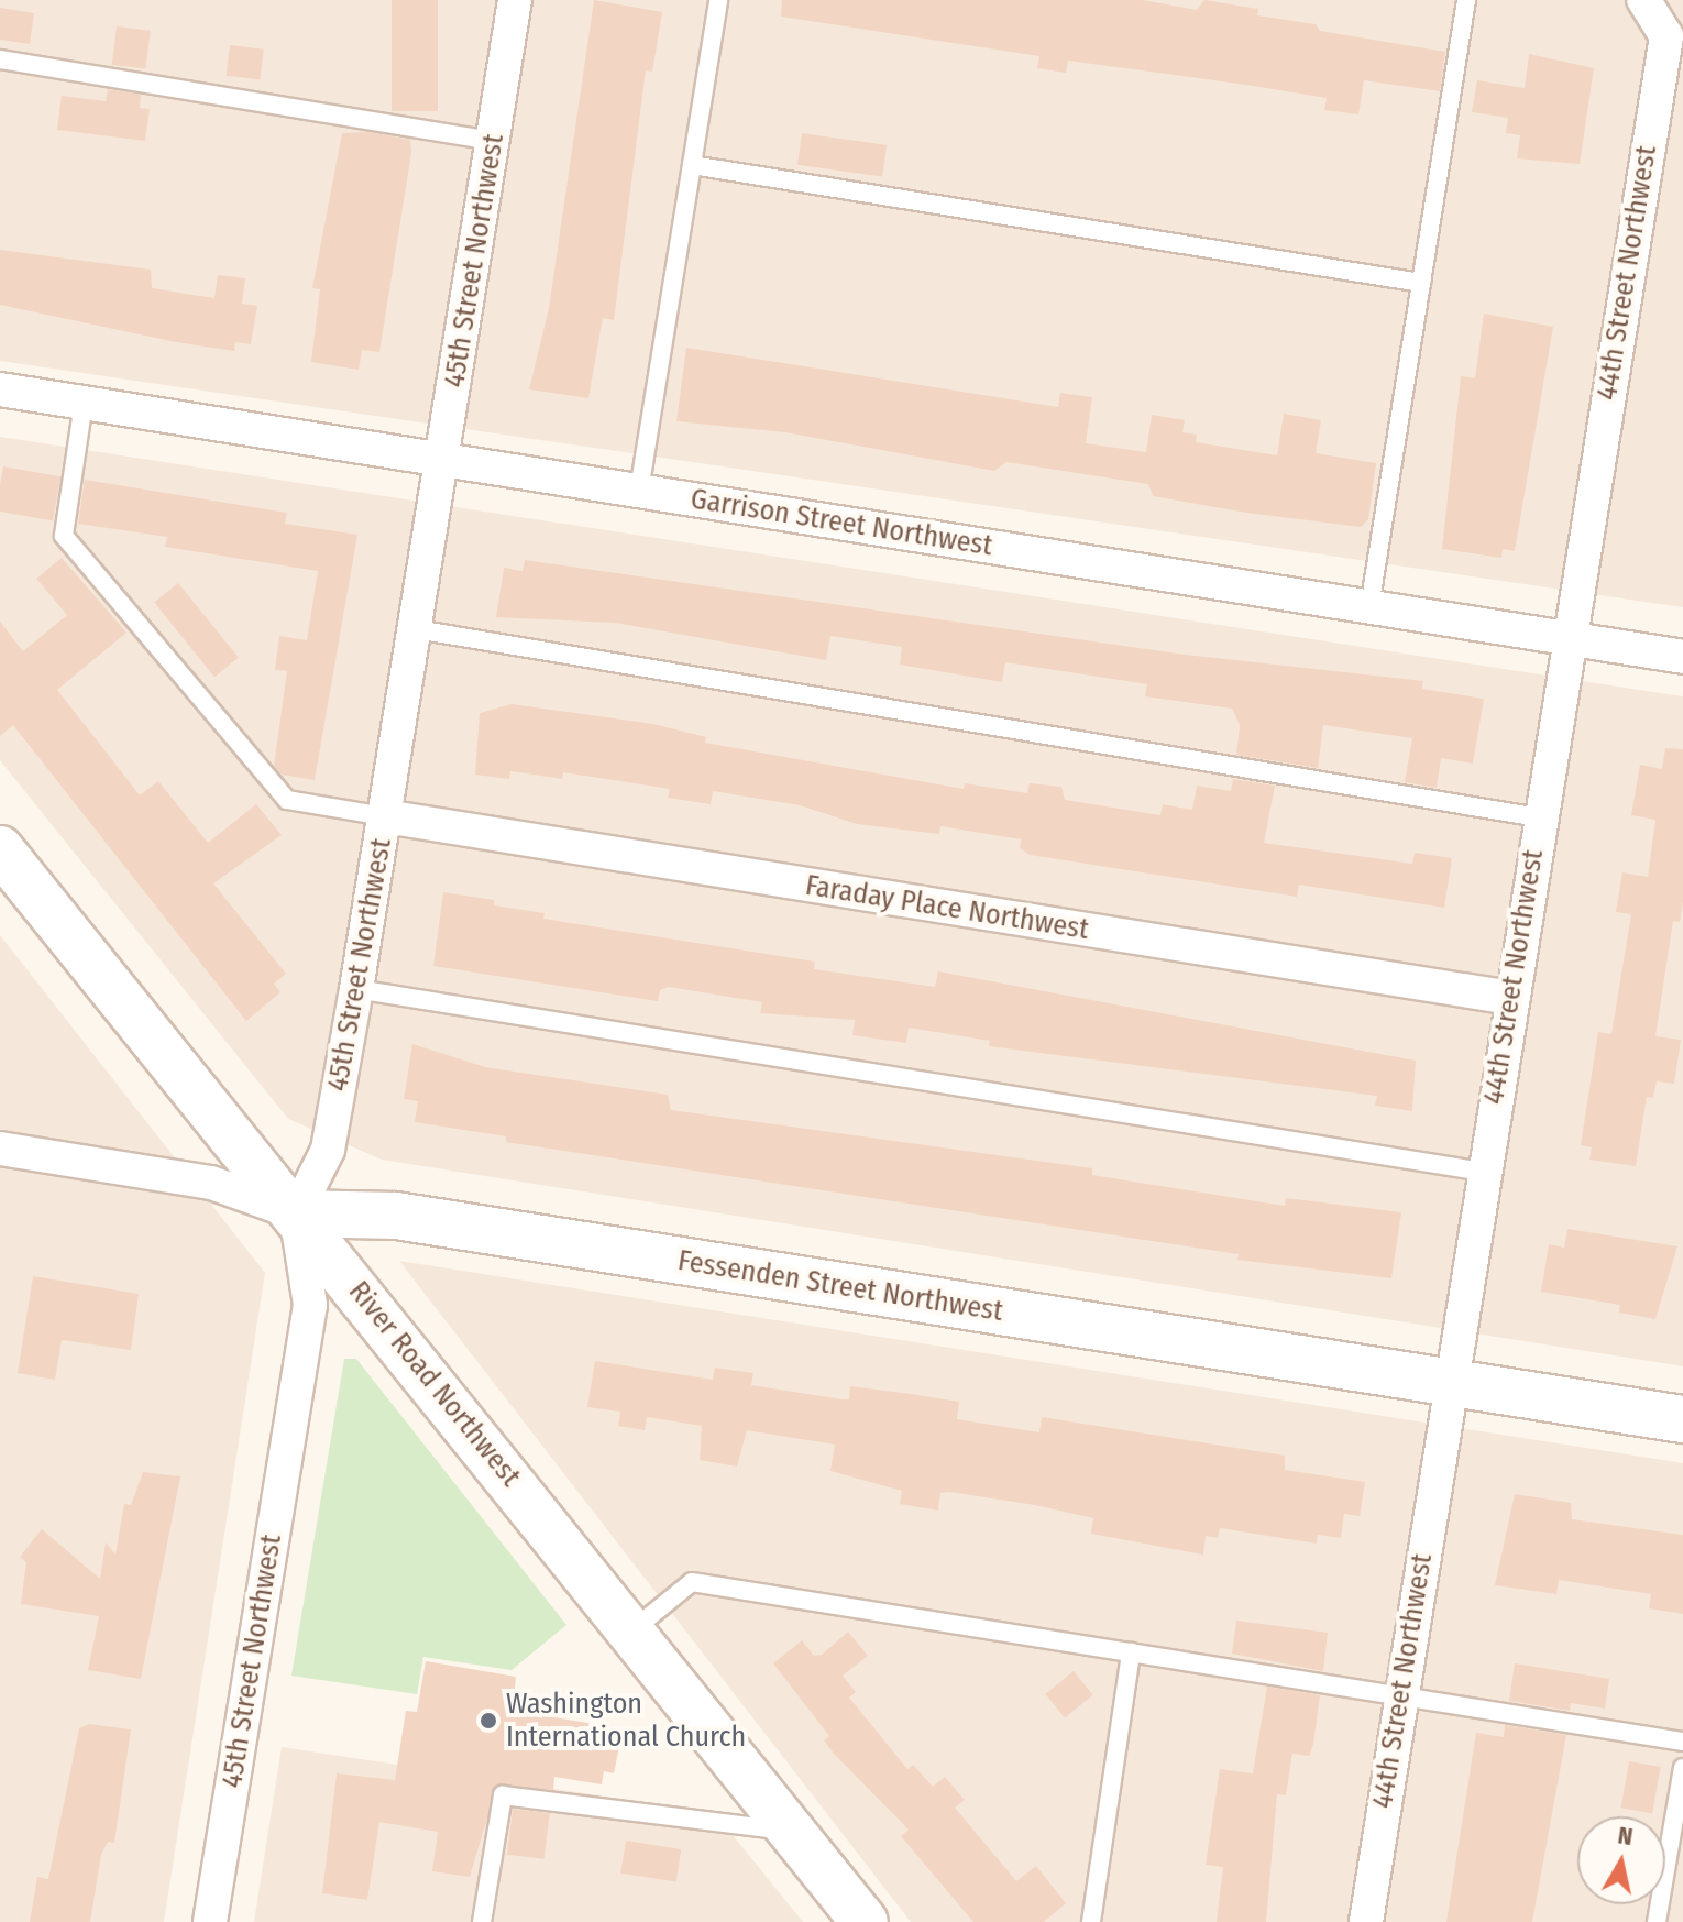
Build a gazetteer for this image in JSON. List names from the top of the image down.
{
  "streets": {
    "street": [
      "45th Street Northwest",
      "44th Street Northwest",
      "Garrison Street Northwest",
      "Faraday Place Northwest",
      "Fessenden Street Northwest",
      "River Road Northwest"
    ]
  },
  "crossings": [
    ["45th Street Northwest", "Garrison Street Northwest"],
    ["45th Street Northwest", "Faraday Place Northwest"],
    ["45th Street Northwest", "Fessenden Street Northwest"],
    ["45th Street Northwest", "River Road Northwest"],
    ["44th Street Northwest", "Garrison Street Northwest"],
    ["44th Street Northwest", "Faraday Place Northwest"],
    ["44th Street Northwest", "Fessenden Street Northwest"],
    ["Fessenden Street Northwest", "River Road Northwest"]
  ],
  "places": ["Washington International Church"],
  "north": "top"
}
